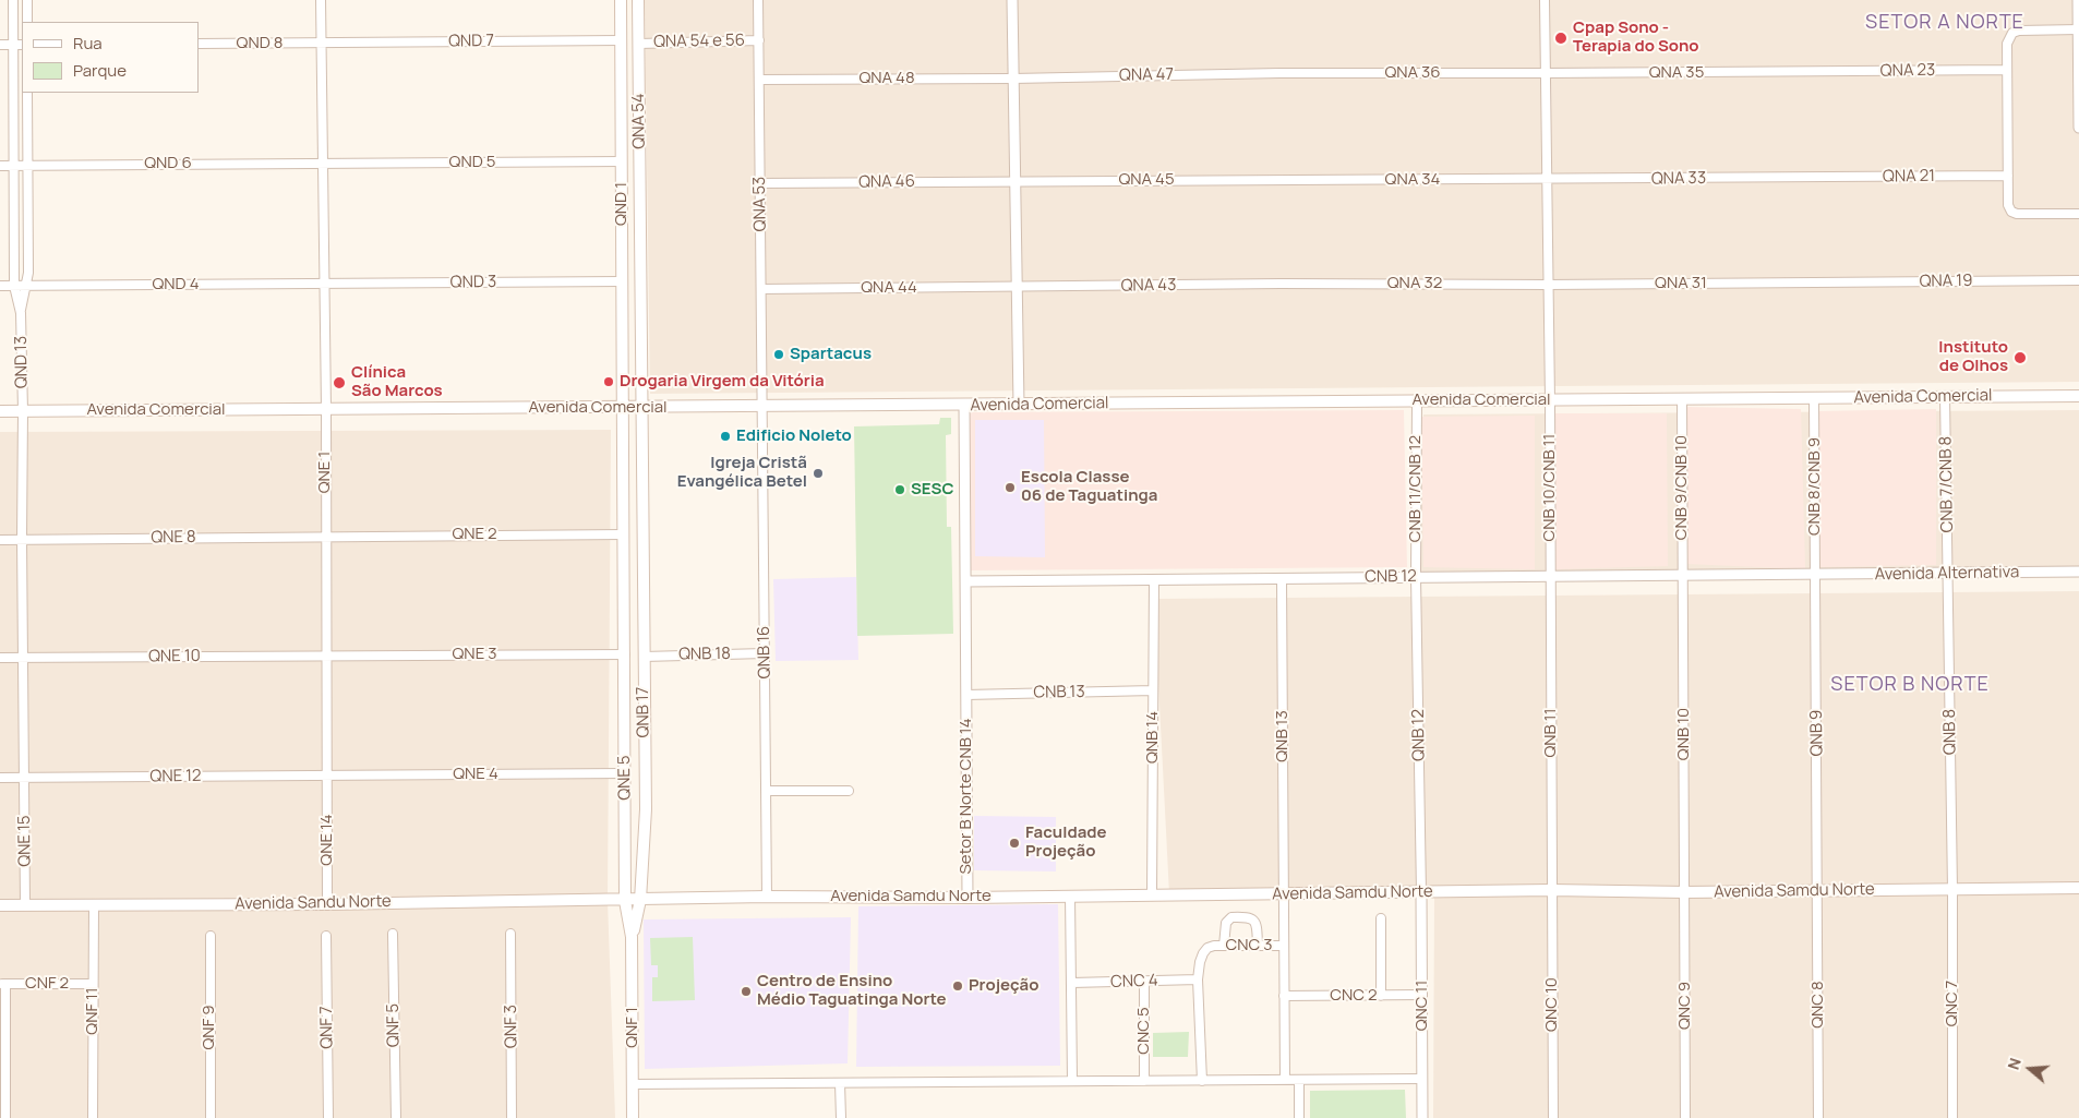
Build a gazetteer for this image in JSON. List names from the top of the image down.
{
  "streets": {
    "main road": [
      "QNA 54",
      "QND 1",
      "Avenida Comercial",
      "QNB 17",
      "QNE 5",
      "Avenida Samdu Norte",
      "Avenida Sandu Norte",
      "QNF 1"
    ],
    "street": [
      "QND 7",
      "QNA 54 e 56",
      "QND 8",
      "QNA 23",
      "QNA 36",
      "QNA 35",
      "QNA 47",
      "QNA 48",
      "QND 5",
      "QND 6",
      "QNA 21",
      "QNA 33",
      "QNA 45",
      "QNA 34",
      "QNA 46",
      "QNA 53",
      "QNA 19",
      "QND 3",
      "QNA 32",
      "QNA 31",
      "QND 4",
      "QNA 43",
      "QNA 44",
      "QND 13",
      "QNE 1",
      "CNB 7/CNB 8",
      "CNB 8/CNB 9",
      "CNB 10/CNB 11",
      "CNB 9/CNB 10",
      "CNB 11/CNB 12",
      "QNE 2",
      "QNE 8",
      "Avenida Alternativa",
      "CNB 12",
      "QNB 16",
      "QNE 3",
      "QNB 18",
      "QNE 10",
      "CNB 13",
      "QNB 8",
      "QNB 11",
      "QNB 9",
      "QNB 10",
      "QNB 12",
      "QNB 13",
      "QNB 14",
      "QNE 4",
      "QNE 12",
      "Setor B Norte CNB 14",
      "QNE 14",
      "QNE 15",
      "CNC 3",
      "CNC 4",
      "CNF 2",
      "CNC 2",
      "QNC 7",
      "QNC 10",
      "QNC 8",
      "QNC 11",
      "QNC 9",
      "QNF 11",
      "QNF 5",
      "QNF 3",
      "QNF 9",
      "QNF 7",
      "CNC 5"
    ]
  },
  "crossings": [
    ["QND 7", "QND 8"],
    ["QND 7", "QND 1"],
    ["QNA 54 e 56", "QNA 54"],
    ["QNA 54 e 56", "QNA 53"],
    ["QNA 23", "QNA 35"],
    ["QNA 36", "QNA 35"],
    ["QNA 36", "QNA 47"],
    ["QNA 36", "CNB 10/CNB 11"],
    ["QNA 35", "CNB 10/CNB 11"],
    ["QNA 47", "QNA 48"],
    ["QNA 48", "QNA 53"],
    ["QNA 54", "Avenida Comercial"],
    ["QND 5", "QND 6"],
    ["QND 5", "QND 1"],
    ["QND 6", "QND 13"],
    ["QNA 21", "QNA 33"],
    ["QNA 33", "QNA 34"],
    ["QNA 33", "CNB 10/CNB 11"],
    ["QNA 45", "QNA 34"],
    ["QNA 45", "QNA 46"],
    ["QNA 34", "CNB 10/CNB 11"],
    ["QNA 46", "QNA 53"],
    ["QND 1", "QND 3"],
    ["QND 1", "Avenida Comercial"],
    ["QND 1", "QNE 2"],
    ["QND 1", "QNE 5"],
    ["QNA 53", "QNA 44"],
    ["QNA 53", "Avenida Comercial"],
    ["QNA 53", "QNB 16"],
    ["QNA 19", "QNA 31"],
    ["QND 3", "QND 4"],
    ["QNA 32", "QNA 31"],
    ["QNA 32", "QNA 43"],
    ["QNA 32", "CNB 10/CNB 11"],
    ["QNA 31", "CNB 10/CNB 11"],
    ["QND 4", "QND 13"],
    ["QNA 43", "QNA 44"],
    ["QND 13", "Avenida Comercial"],
    ["QND 13", "QNE 8"],
    ["QND 13", "QNE 15"],
    ["Avenida Comercial", "QNE 1"],
    ["Avenida Comercial", "CNB 7/CNB 8"],
    ["Avenida Comercial", "CNB 8/CNB 9"],
    ["Avenida Comercial", "CNB 10/CNB 11"],
    ["Avenida Comercial", "CNB 9/CNB 10"],
    ["Avenida Comercial", "CNB 11/CNB 12"],
    ["Avenida Comercial", "QNB 16"],
    ["Avenida Comercial", "Setor B Norte CNB 14"],
    ["QNE 1", "QNE 2"],
    ["QNE 1", "QNE 8"],
    ["QNE 1", "QNE 3"],
    ["QNE 1", "QNE 10"],
    ["QNE 1", "QNE 14"],
    ["CNB 7/CNB 8", "Avenida Alternativa"],
    ["CNB 7/CNB 8", "QNB 8"],
    ["CNB 8/CNB 9", "Avenida Alternativa"],
    ["CNB 8/CNB 9", "CNB 12"],
    ["CNB 8/CNB 9", "QNB 9"],
    ["CNB 10/CNB 11", "CNB 12"],
    ["CNB 10/CNB 11", "QNB 11"],
    ["CNB 9/CNB 10", "CNB 12"],
    ["CNB 9/CNB 10", "QNB 10"],
    ["CNB 11/CNB 12", "CNB 12"],
    ["CNB 11/CNB 12", "QNB 12"],
    ["QNE 2", "QNE 8"],
    ["QNE 2", "QNE 5"],
    ["QNE 8", "QNE 15"],
    ["Avenida Alternativa", "CNB 12"],
    ["Avenida Alternativa", "QNB 8"],
    ["Avenida Alternativa", "QNB 9"],
    ["CNB 12", "QNB 11"],
    ["CNB 12", "QNB 9"],
    ["CNB 12", "QNB 10"],
    ["CNB 12", "QNB 12"],
    ["CNB 12", "QNB 13"],
    ["CNB 12", "QNB 14"],
    ["CNB 12", "Setor B Norte CNB 14"],
    ["QNB 16", "QNB 18"],
    ["QNB 16", "Avenida Samdu Norte"],
    ["QNE 3", "QNE 10"],
    ["QNE 3", "QNE 5"],
    ["QNE 3", "QNE 14"],
    ["QNB 18", "QNB 17"],
    ["QNE 10", "QNE 14"],
    ["QNE 10", "QNE 15"],
    ["CNB 13", "QNB 14"],
    ["CNB 13", "Setor B Norte CNB 14"],
    ["QNB 17", "Avenida Samdu Norte"],
    ["QNB 17", "QNF 1"],
    ["QNB 8", "Avenida Samdu Norte"],
    ["QNB 8", "QNC 7"],
    ["QNB 11", "Avenida Samdu Norte"],
    ["QNB 11", "QNC 10"],
    ["QNB 9", "Avenida Samdu Norte"],
    ["QNB 9", "QNC 8"],
    ["QNB 10", "Avenida Samdu Norte"],
    ["QNB 10", "QNC 9"],
    ["QNB 12", "Avenida Samdu Norte"],
    ["QNB 12", "QNC 11"],
    ["QNB 13", "Avenida Samdu Norte"],
    ["QNB 13", "CNC 3"],
    ["QNB 13", "CNC 2"],
    ["QNB 14", "Avenida Samdu Norte"],
    ["QNE 4", "QNE 12"],
    ["QNE 4", "QNE 5"],
    ["QNE 4", "QNE 14"],
    ["QNE 12", "QNE 14"],
    ["QNE 12", "QNE 15"],
    ["QNE 5", "Avenida Samdu Norte"],
    ["QNE 5", "Avenida Sandu Norte"],
    ["QNE 5", "QNF 1"],
    ["Setor B Norte CNB 14", "Avenida Samdu Norte"],
    ["QNE 14", "Avenida Sandu Norte"],
    ["QNE 15", "Avenida Sandu Norte"],
    ["Avenida Samdu Norte", "Avenida Sandu Norte"],
    ["Avenida Samdu Norte", "QNC 7"],
    ["Avenida Samdu Norte", "QNC 10"],
    ["Avenida Samdu Norte", "QNC 8"],
    ["Avenida Samdu Norte", "QNC 11"],
    ["Avenida Samdu Norte", "QNC 9"],
    ["Avenida Samdu Norte", "QNF 1"],
    ["Avenida Sandu Norte", "QNF 11"],
    ["Avenida Sandu Norte", "QNF 1"],
    ["CNC 3", "CNC 4"],
    ["CNC 4", "CNC 5"],
    ["CNF 2", "QNF 11"],
    ["CNC 2", "QNC 11"]
  ],
  "districts": ["SETOR A NORTE", "SETOR B NORTE"],
  "places": [
    "Cpap Sono - Terapia do Sono",
    "Spartacus",
    "Instituto de Olhos",
    "Drogaria Virgem da Vitória",
    "Clínica São Marcos",
    "Edificio Noleto",
    "Igreja Cristã Evangélica Betel",
    "Escola Classe 06 de Taguatinga",
    "SESC",
    "Faculdade Projeção",
    "Projeção",
    "Centro de Ensino Médio Taguatinga Norte"
  ],
  "legend": ["Rua", "Parque"],
  "north": "left"
}
